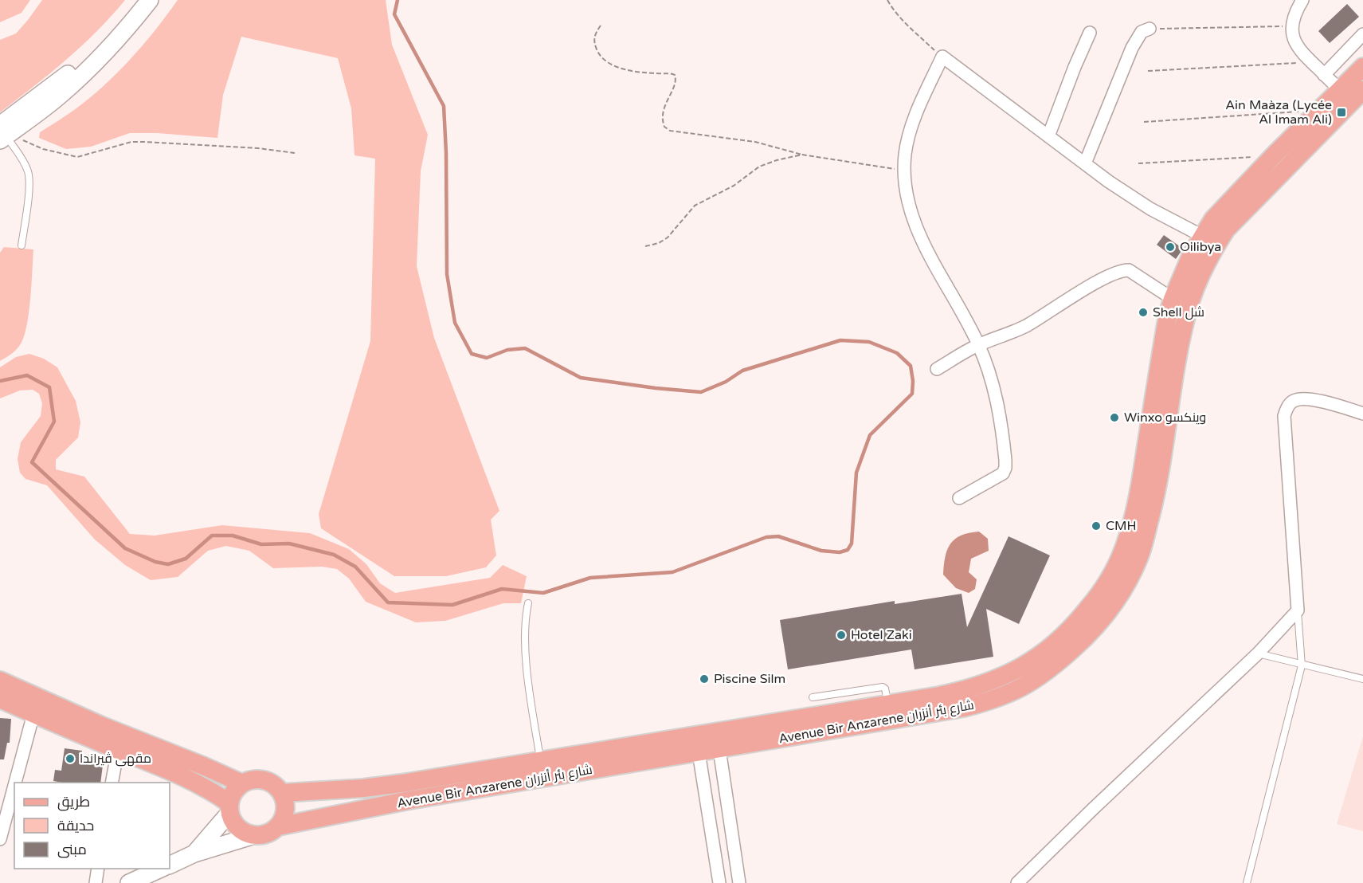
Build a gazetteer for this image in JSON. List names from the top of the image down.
{
  "streets": {
    "main road": ["Avenue Bir Anzarene شارع بئر أنزران"]
  },
  "places": {
    "transit": ["Ain Maàza (Lycée Al Imam Ali)"],
    "other": [
      "Oilibya",
      "Shell شل",
      "Winxo وينكسو",
      "CMH",
      "Hotel Zaki",
      "Piscine Silm",
      "مقهى ڤيراندا"
    ]
  },
  "legend": ["طريق", "حديقة", "مبنى"]
}
